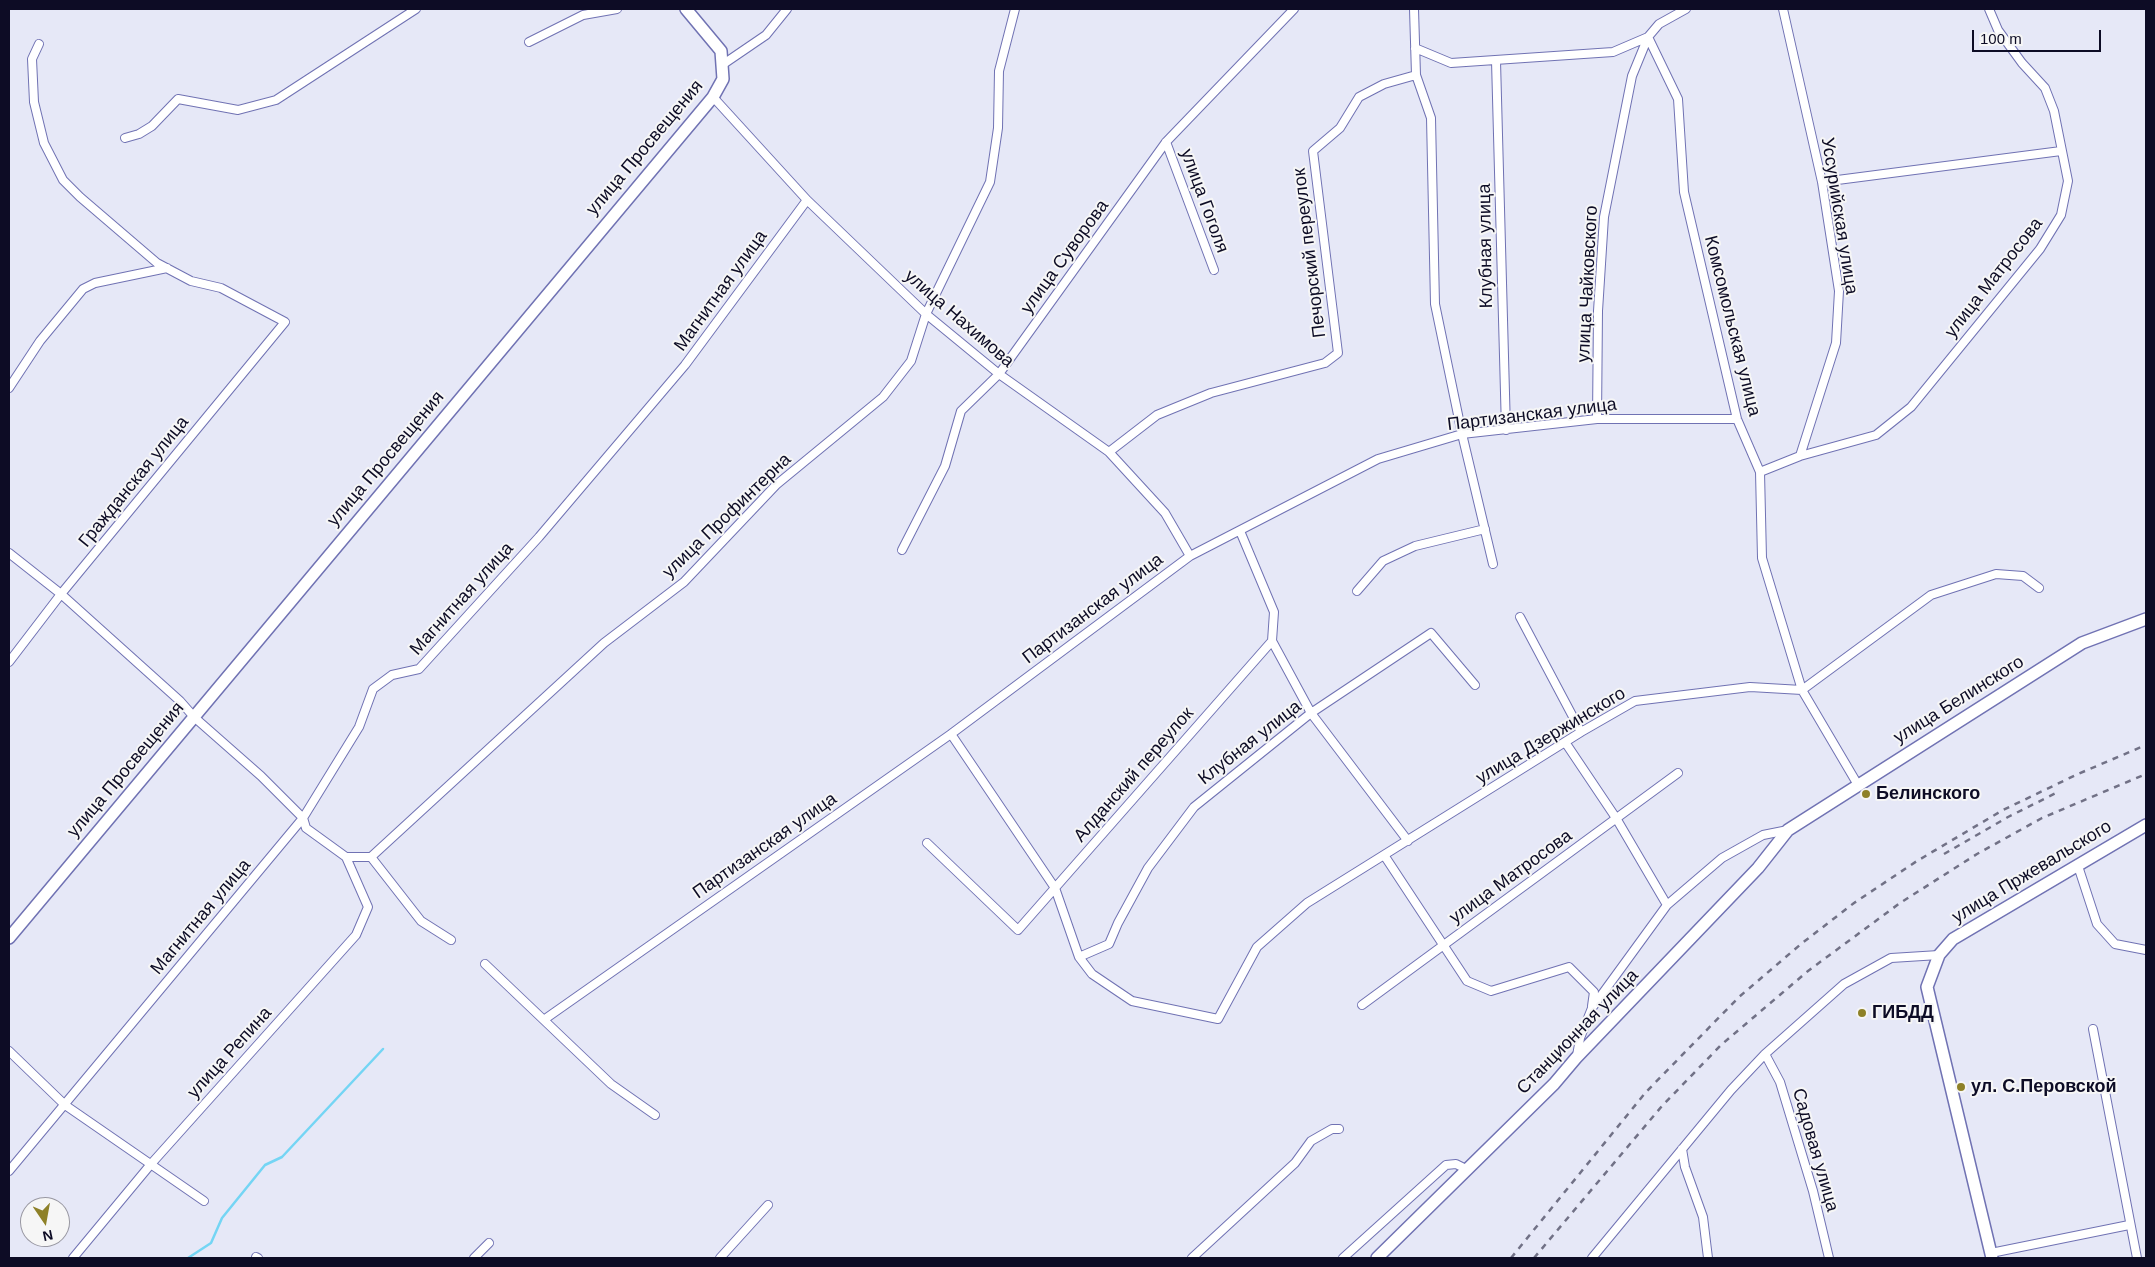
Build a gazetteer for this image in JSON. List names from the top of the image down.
{
  "streets": {
    "main road": [
      "улица Просвещения",
      "улица Белинского",
      "улица Пржевальского",
      "Станционная улица"
    ],
    "street": [
      "улица Гоголя",
      "Уссурийская улица",
      "Клубная улица",
      "Печорский переулок",
      "улица Суворова",
      "улица Матросова",
      "улица Чайковского",
      "Магнитная улица",
      "улица Нахимова",
      "Комсомольская улица",
      "Партизанская улица",
      "Гражданская улица",
      "улица Профинтерна",
      "улица Дзержинского",
      "Алданский переулок",
      "улица Репина",
      "Садовая улица"
    ]
  },
  "crossings": [
    ["улица Просвещения", "улица Нахимова"],
    ["улица Гоголя", "улица Суворова"],
    ["Уссурийская улица", "улица Матросова"],
    ["Клубная улица", "Партизанская улица"],
    ["Клубная улица", "улица Дзержинского"],
    ["Печорский переулок", "улица Нахимова"],
    ["улица Суворова", "улица Нахимова"],
    ["улица Матросова", "Комсомольская улица"],
    ["улица Чайковского", "Комсомольская улица"],
    ["улица Чайковского", "Партизанская улица"],
    ["Магнитная улица", "улица Нахимова"],
    ["улица Нахимова", "Партизанская улица"],
    ["улица Нахимова", "улица Профинтерна"],
    ["Комсомольская улица", "Партизанская улица"],
    ["Комсомольская улица", "улица Белинского"],
    ["Комсомольская улица", "улица Дзержинского"],
    ["улица Белинского", "Станционная улица"]
  ],
  "places": ["Белинского", "ГИБДД", "ул. С.Перовской"],
  "scale_bar": "100 m",
  "north": "bottom"
}
